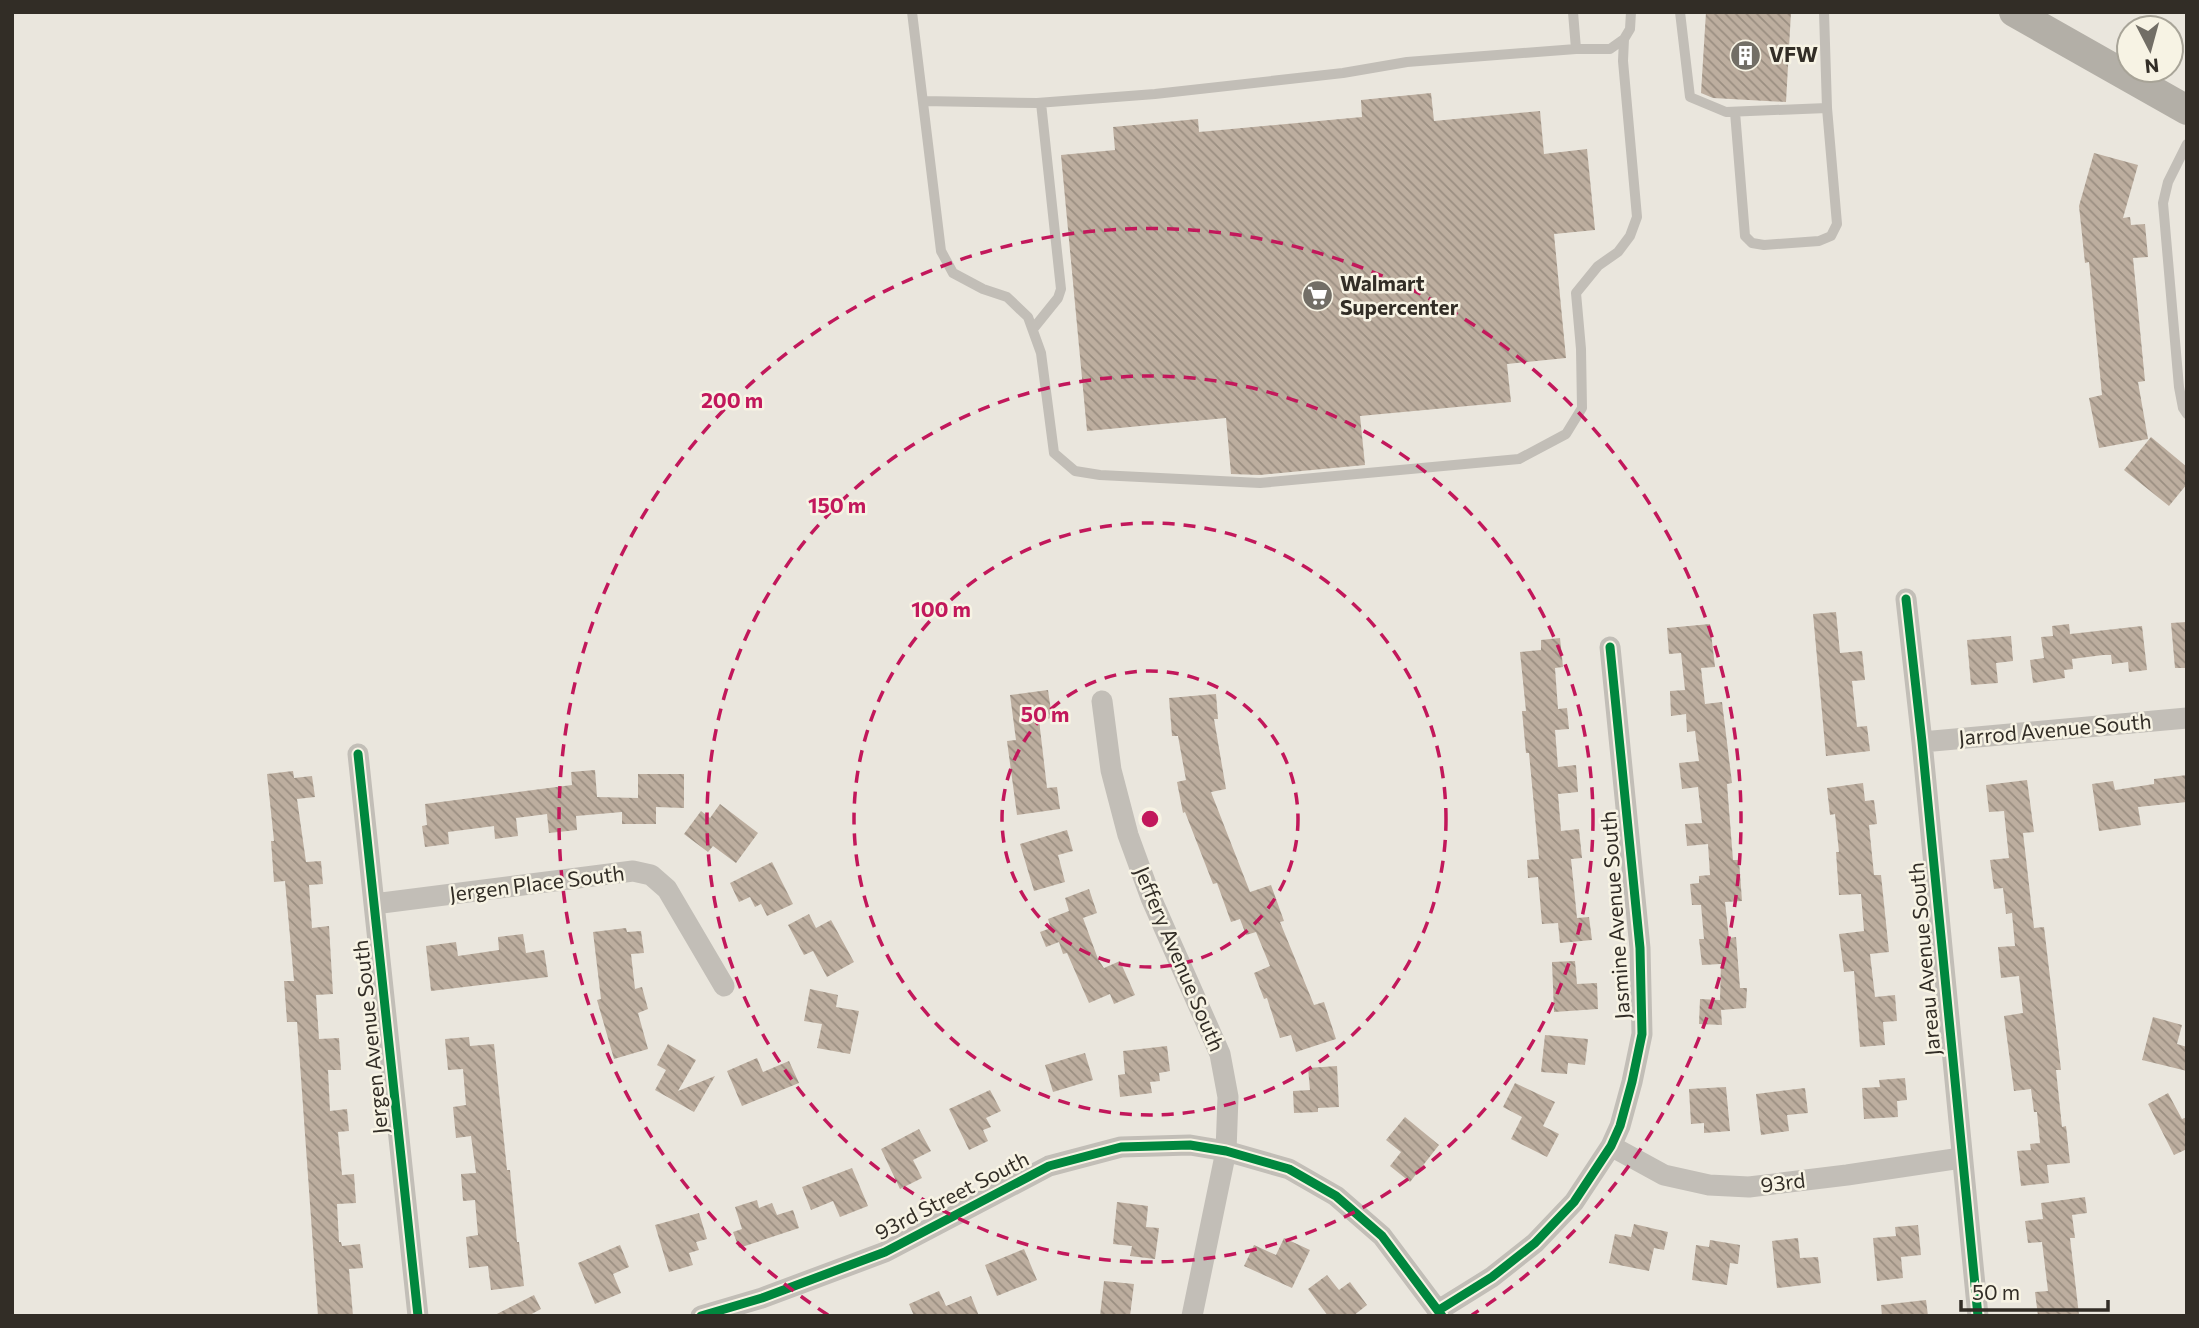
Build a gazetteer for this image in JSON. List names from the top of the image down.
{
  "streets": {
    "street": [
      "Jarrod Avenue South",
      "Jergen Place South",
      "Jasmine Avenue South",
      "Jeffery Avenue South",
      "Jareau Avenue South",
      "Jergen Avenue South",
      "93rd",
      "93rd Street South"
    ]
  },
  "crossings": [
    ["Jarrod Avenue South", "Jareau Avenue South"],
    ["Jergen Place South", "Jergen Avenue South"],
    ["Jasmine Avenue South", "93rd"],
    ["Jeffery Avenue South", "93rd Street South"],
    ["Jareau Avenue South", "93rd"]
  ],
  "places": {
    "building": ["VFW"],
    "supermarket": ["Walmart Supercenter"]
  },
  "scale_bar": "50 m",
  "north": "bottom",
  "rings": [
    "200 m",
    "150 m",
    "100 m",
    "50 m"
  ]
}
